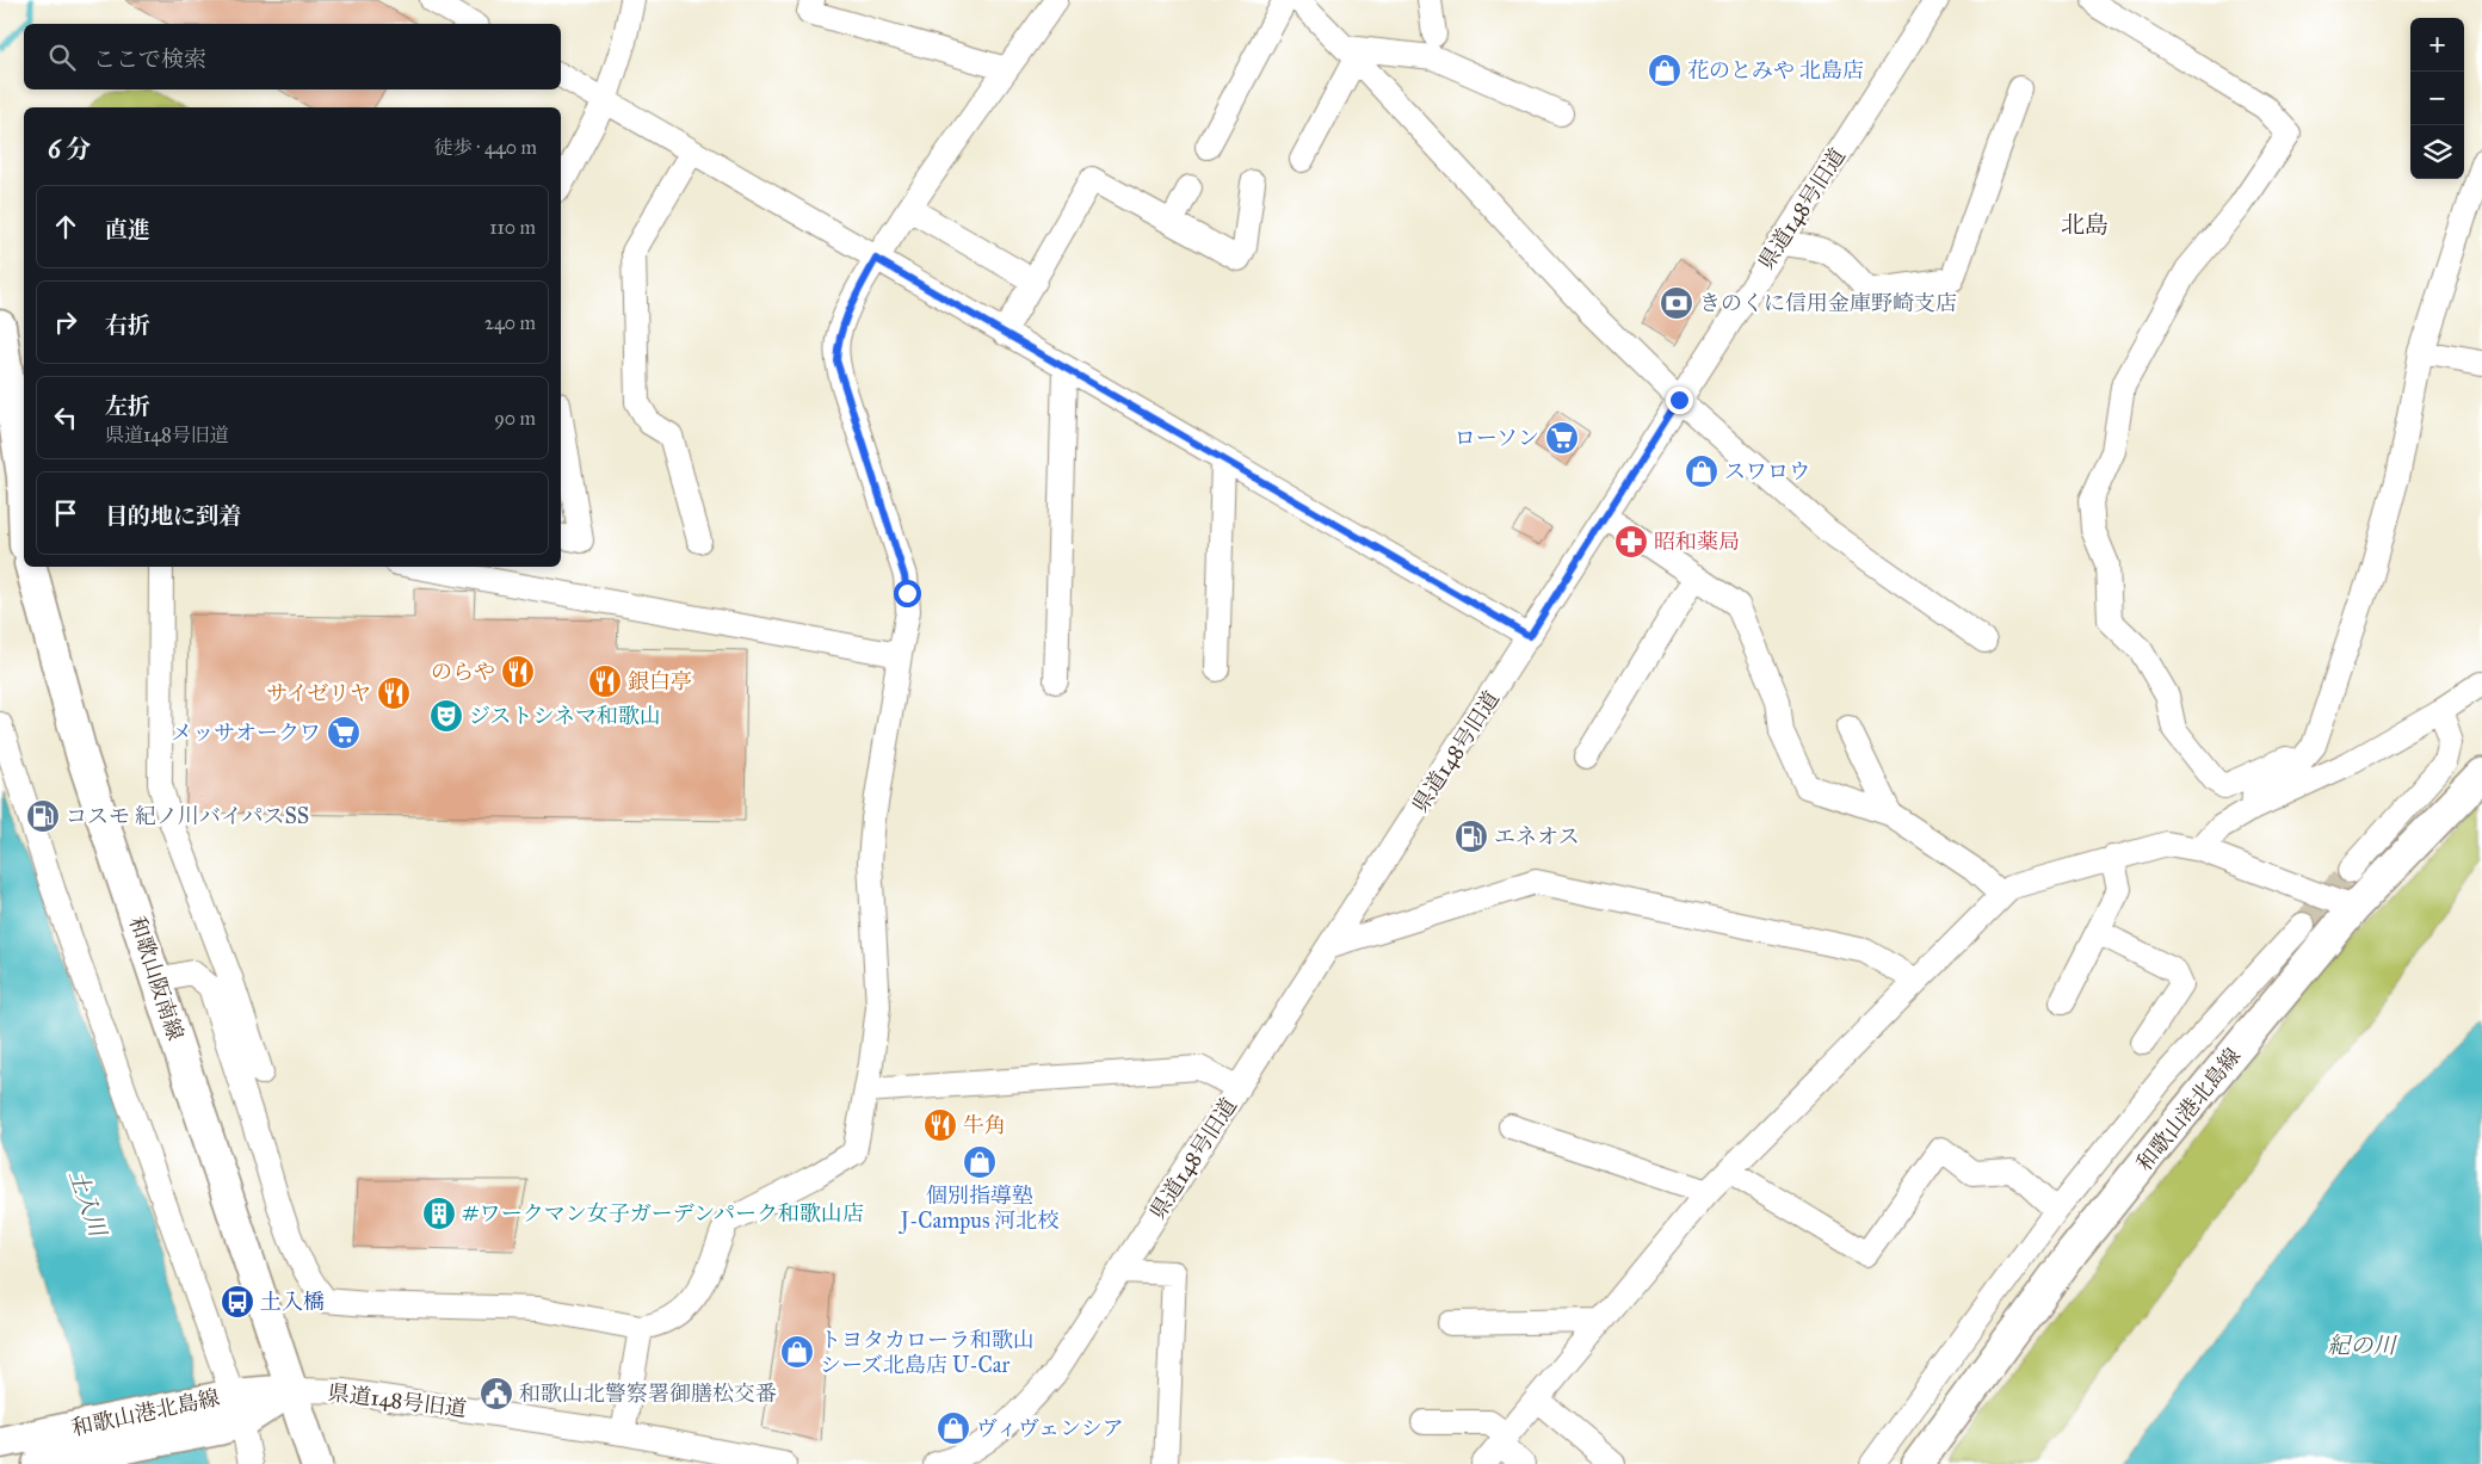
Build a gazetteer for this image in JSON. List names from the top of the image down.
{
  "streets": {
    "main road": ["和歌山阪南線", "和歌山港北島線"],
    "street": ["県道148号旧道"]
  },
  "crossings": [
    ["県道148号旧道", "和歌山阪南線"],
    ["県道148号旧道", "和歌山港北島線"],
    ["和歌山阪南線", "和歌山港北島線"]
  ],
  "districts": ["北島"],
  "water": ["土入川", "紀の川"],
  "places": {
    "shop": [
      "花のとみや 北島店",
      "スワロウ",
      "個別指導塾 J-Campus 河北校",
      "トヨタカローラ和歌山 シーズ北島店 U-Car",
      "ヴィヴェンシア"
    ],
    "bank": ["きのくに信用金庫野崎支店"],
    "supermarket": ["ローソン", "メッサオークワ"],
    "pharmacy": ["昭和薬局"],
    "restaurant": [
      "のらや",
      "銀白亭",
      "サイゼリヤ",
      "牛角"
    ],
    "theatre": ["ジストシネマ和歌山"],
    "fuel station": ["コスモ 紀ノ川バイパスSS", "エネオス"],
    "building": ["#ワークマン女子ガーデンパーク和歌山店"],
    "bus stop": ["土入橋"],
    "public building": ["和歌山北警察署御膳松交番"]
  },
  "page": {
    "map_buttons": ["+", "−"],
    "search": "ここで検索",
    "heading": ["6 分", "徒歩 · 440 m"],
    "list": [
      ["直進", "110 m"],
      ["右折", "240 m"],
      ["左折", "県道148号旧道", "90 m"],
      "目的地に到着"
    ]
  }
}
